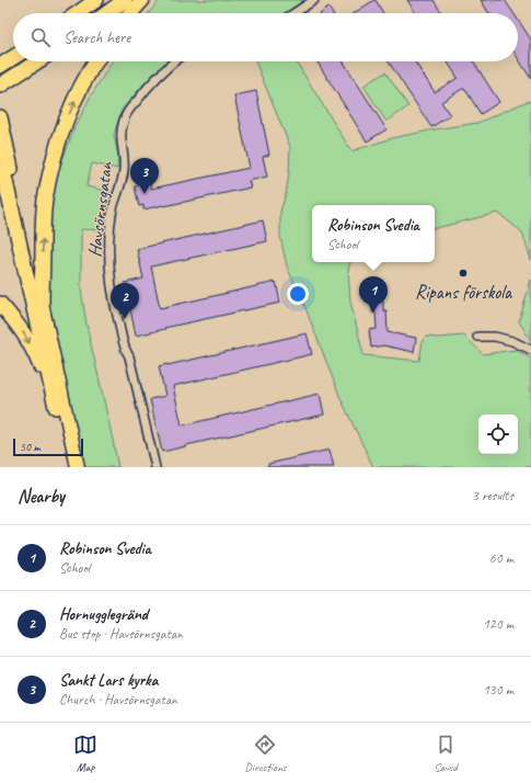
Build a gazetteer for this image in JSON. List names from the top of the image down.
{
  "streets": {
    "street": ["Havsörnsgatan"]
  },
  "places": ["Ripans förskola"],
  "scale_bar": "50 m",
  "page": {
    "search": "Search here",
    "pins": ["3", "1", "2"],
    "popup": ["Robinson Svedia", "School"],
    "scale": "50 m",
    "heading": ["Nearby", "3 results"],
    "list": [
      {
        "mark": "1",
        "name": "Robinson Svedia",
        "note": "School",
        "value": "60 m"
      },
      {
        "mark": "2",
        "name": "Hornugglegränd",
        "note": "Bus stop · Havsörnsgatan",
        "value": "120 m"
      },
      {
        "mark": "3",
        "name": "Sankt Lars kyrka",
        "note": "Church · Havsörnsgatan",
        "value": "130 m"
      }
    ],
    "nav": ["Map", "Directions", "Saved"]
  }
}
